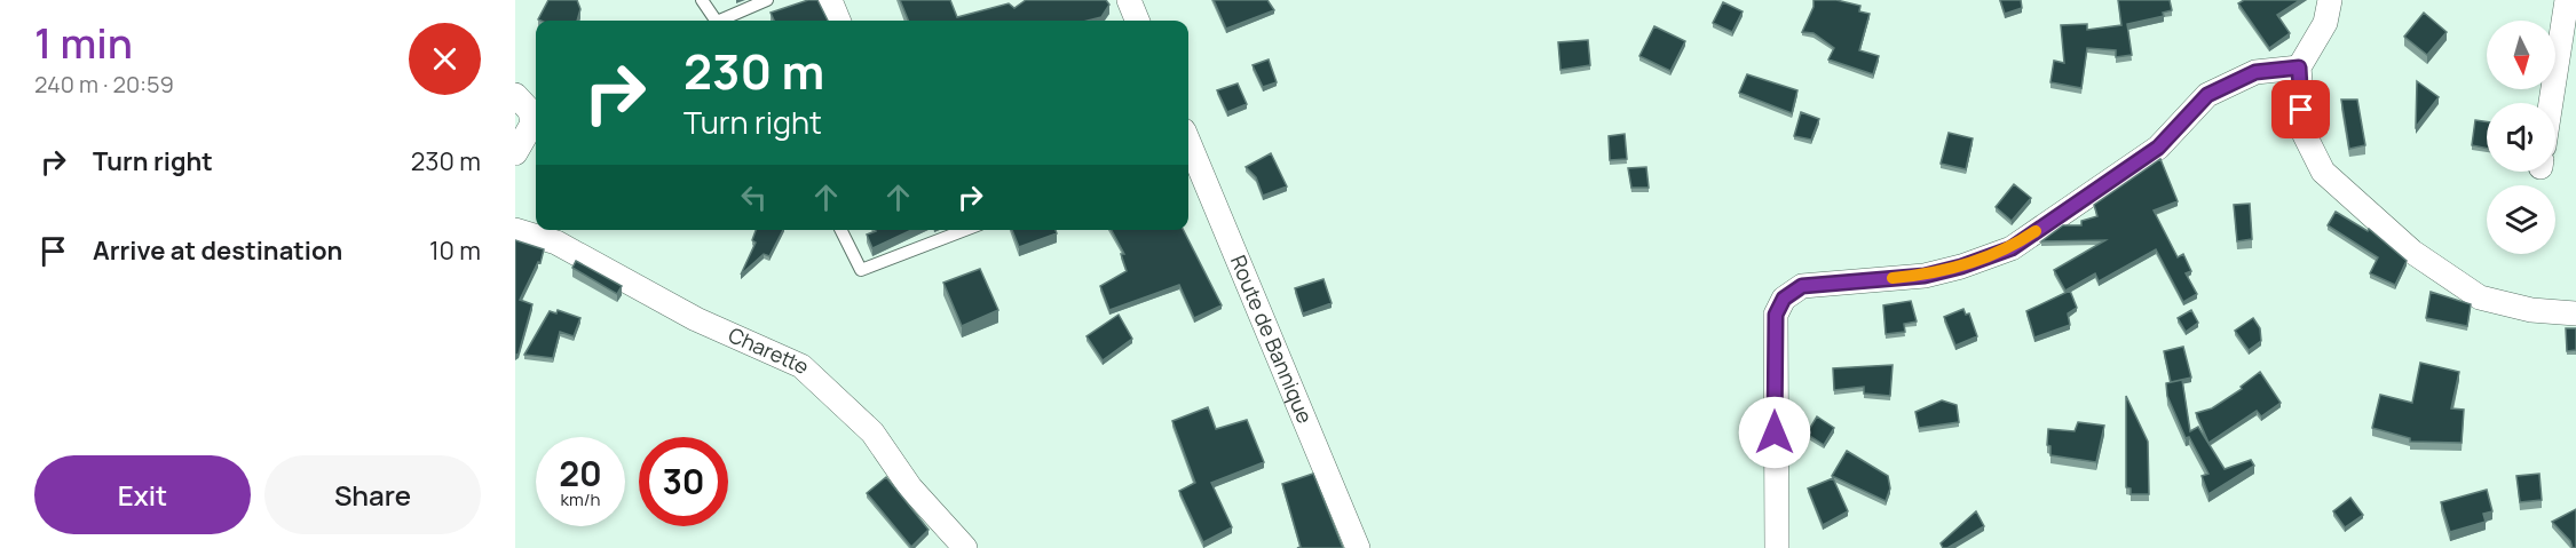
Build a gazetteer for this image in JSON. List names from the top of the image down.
{
  "streets": {
    "street": ["Route de Bannique", "Charette"]
  },
  "north": "bottom",
  "page": {
    "heading": ["1 min", "240 m · 20:59"],
    "turn": ["230 m", "Turn right"],
    "list": [
      {
        "name": "Turn right",
        "value": "230 m"
      },
      {
        "name": "Arrive at destination",
        "value": "10 m"
      }
    ],
    "speed": "20 km/h",
    "limit": "30",
    "buttons": ["Exit", "Share"]
  }
}
